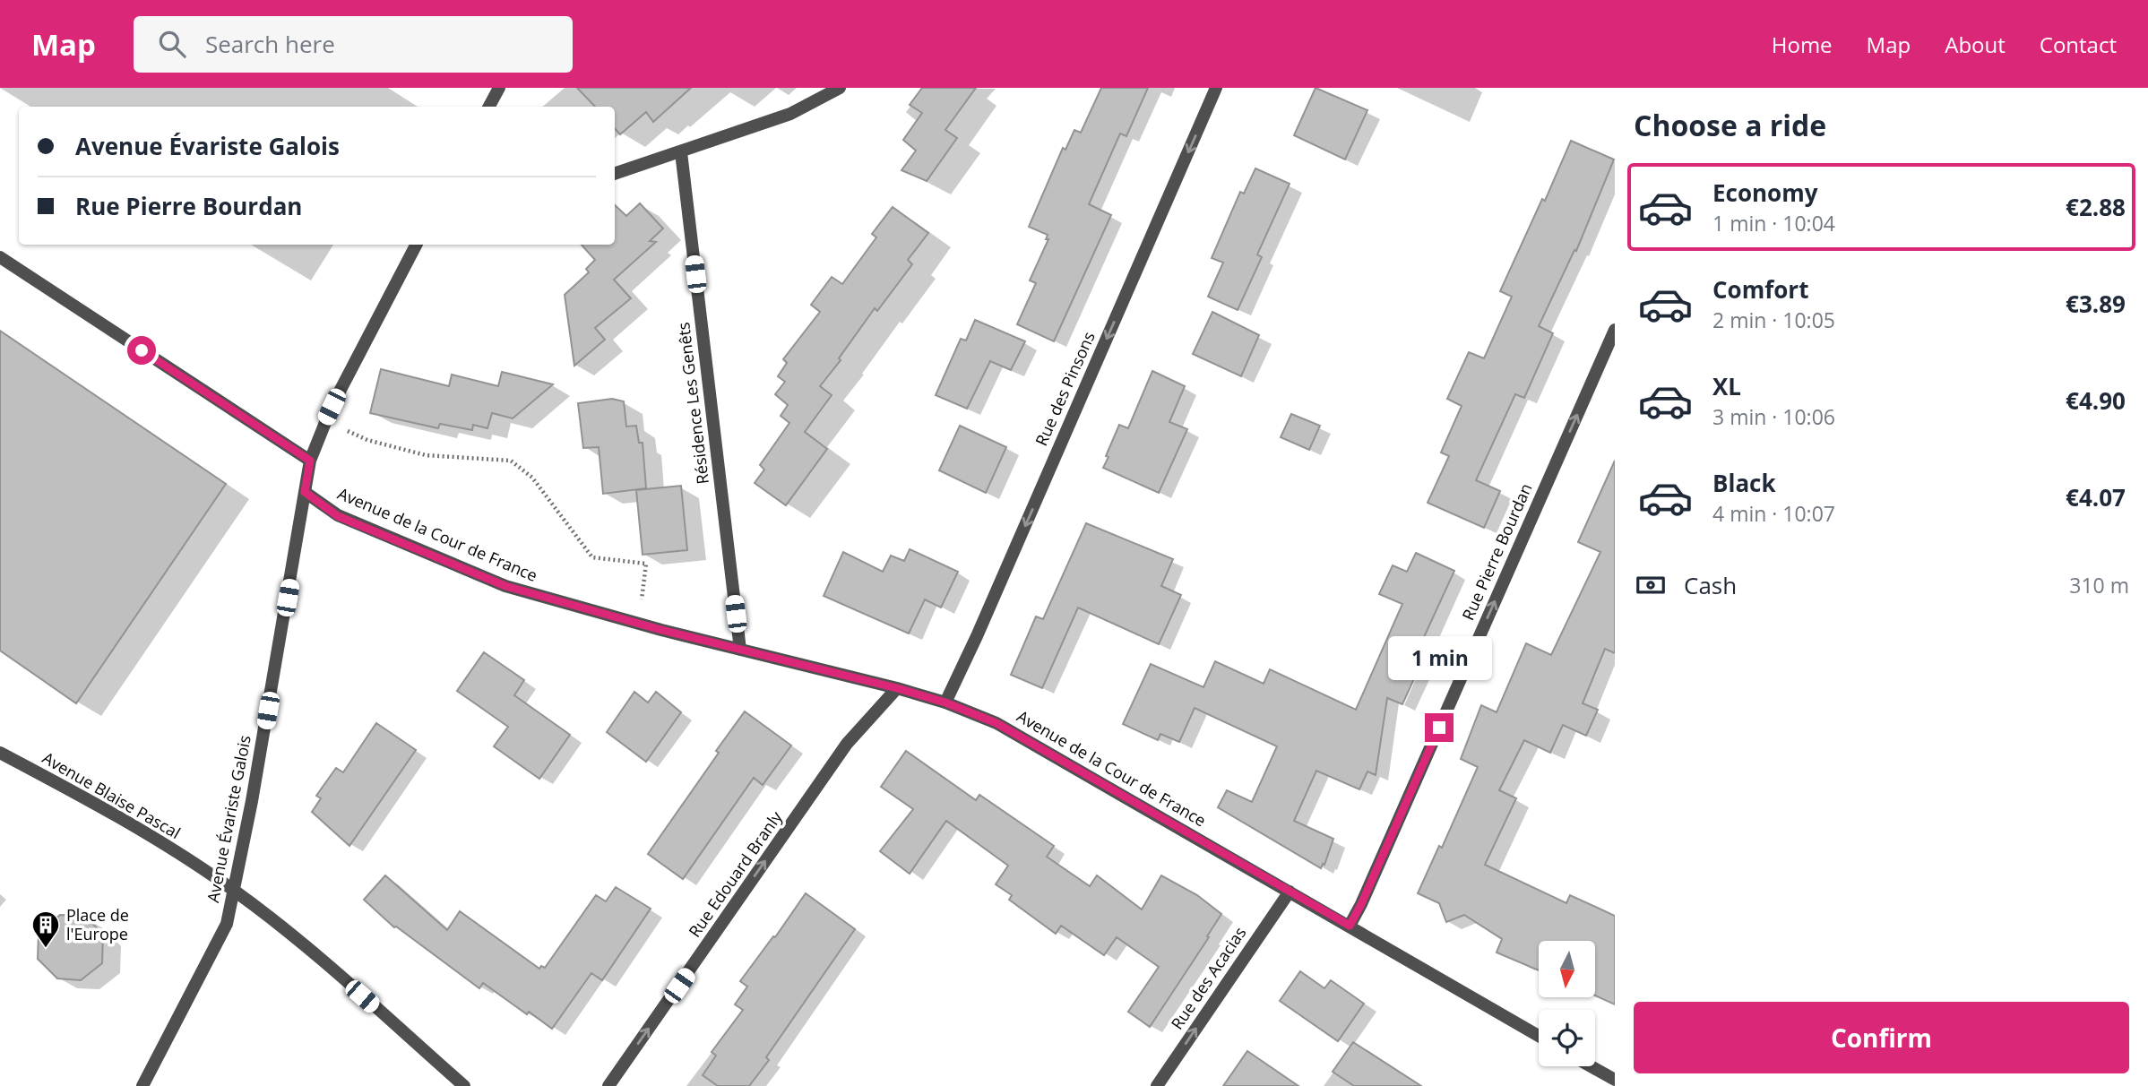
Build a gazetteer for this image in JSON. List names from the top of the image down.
{
  "streets": {
    "street": [
      "Rue des Pinsons",
      "Résidence Les Genêts",
      "Avenue de la Cour de France",
      "Rue Pierre Bourdan",
      "Avenue Blaise Pascal",
      "Avenue Évariste Galois",
      "Rue Edouard Branly",
      "Rue des Acacias"
    ]
  },
  "crossings": [
    ["Rue des Pinsons", "Avenue de la Cour de France"],
    ["Résidence Les Genêts", "Avenue de la Cour de France"],
    ["Avenue de la Cour de France", "Rue Pierre Bourdan"],
    ["Avenue de la Cour de France", "Avenue Évariste Galois"],
    ["Avenue de la Cour de France", "Rue Edouard Branly"],
    ["Avenue de la Cour de France", "Rue des Acacias"],
    ["Avenue Blaise Pascal", "Avenue Évariste Galois"]
  ],
  "one_way": [
    "Rue des Pinsons",
    "Rue Pierre Bourdan",
    "Rue Edouard Branly",
    "Rue des Acacias"
  ],
  "places": {
    "building": ["Place de l'Europe"]
  },
  "north": "bottom",
  "page": {
    "header": "Map",
    "search": "Search here",
    "nav": [
      "Home",
      "Map",
      "About",
      "Contact"
    ],
    "heading": "Choose a ride",
    "banner": ["Avenue Évariste Galois", "Rue Pierre Bourdan"],
    "list": [
      {
        "name": "Economy",
        "note": "1 min · 10:04",
        "value": "€2.88"
      },
      {
        "name": "Comfort",
        "note": "2 min · 10:05",
        "value": "€3.89"
      },
      {
        "name": "XL",
        "note": "3 min · 10:06",
        "value": "€4.90"
      },
      {
        "name": "Black",
        "note": "4 min · 10:07",
        "value": "€4.07"
      }
    ],
    "pay": ["Cash", "310 m"],
    "bubble": "1 min",
    "buttons": "Confirm"
  }
}
